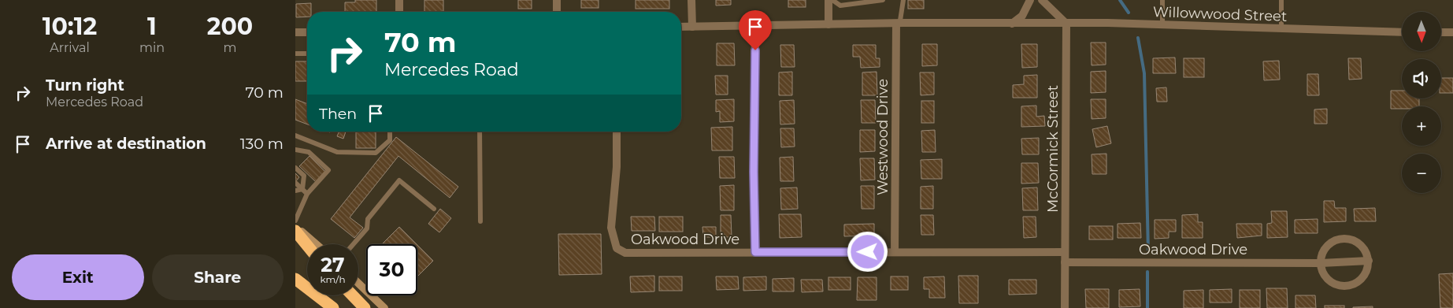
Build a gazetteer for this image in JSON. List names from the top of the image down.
{
  "streets": {
    "street": [
      "Willowwood Street",
      "Westwood Drive",
      "McCormick Street",
      "Oakwood Drive"
    ]
  },
  "crossings": [
    ["Willowwood Street", "Westwood Drive"],
    ["Willowwood Street", "McCormick Street"],
    ["Westwood Drive", "Oakwood Drive"],
    ["McCormick Street", "Oakwood Drive"]
  ],
  "north": "bottom",
  "page": {
    "eta": [
      "10:12",
      "Arrival",
      "1",
      "min",
      "200",
      "m"
    ],
    "map_buttons": ["+", "−"],
    "turn": ["70 m", "Mercedes Road"],
    "list": [
      {
        "name": "Turn right",
        "note": "Mercedes Road",
        "value": "70 m"
      },
      {
        "name": "Arrive at destination",
        "value": "130 m"
      }
    ],
    "then": "Then",
    "speed": "27 km/h",
    "limit": "30",
    "buttons": ["Exit", "Share"]
  }
}
